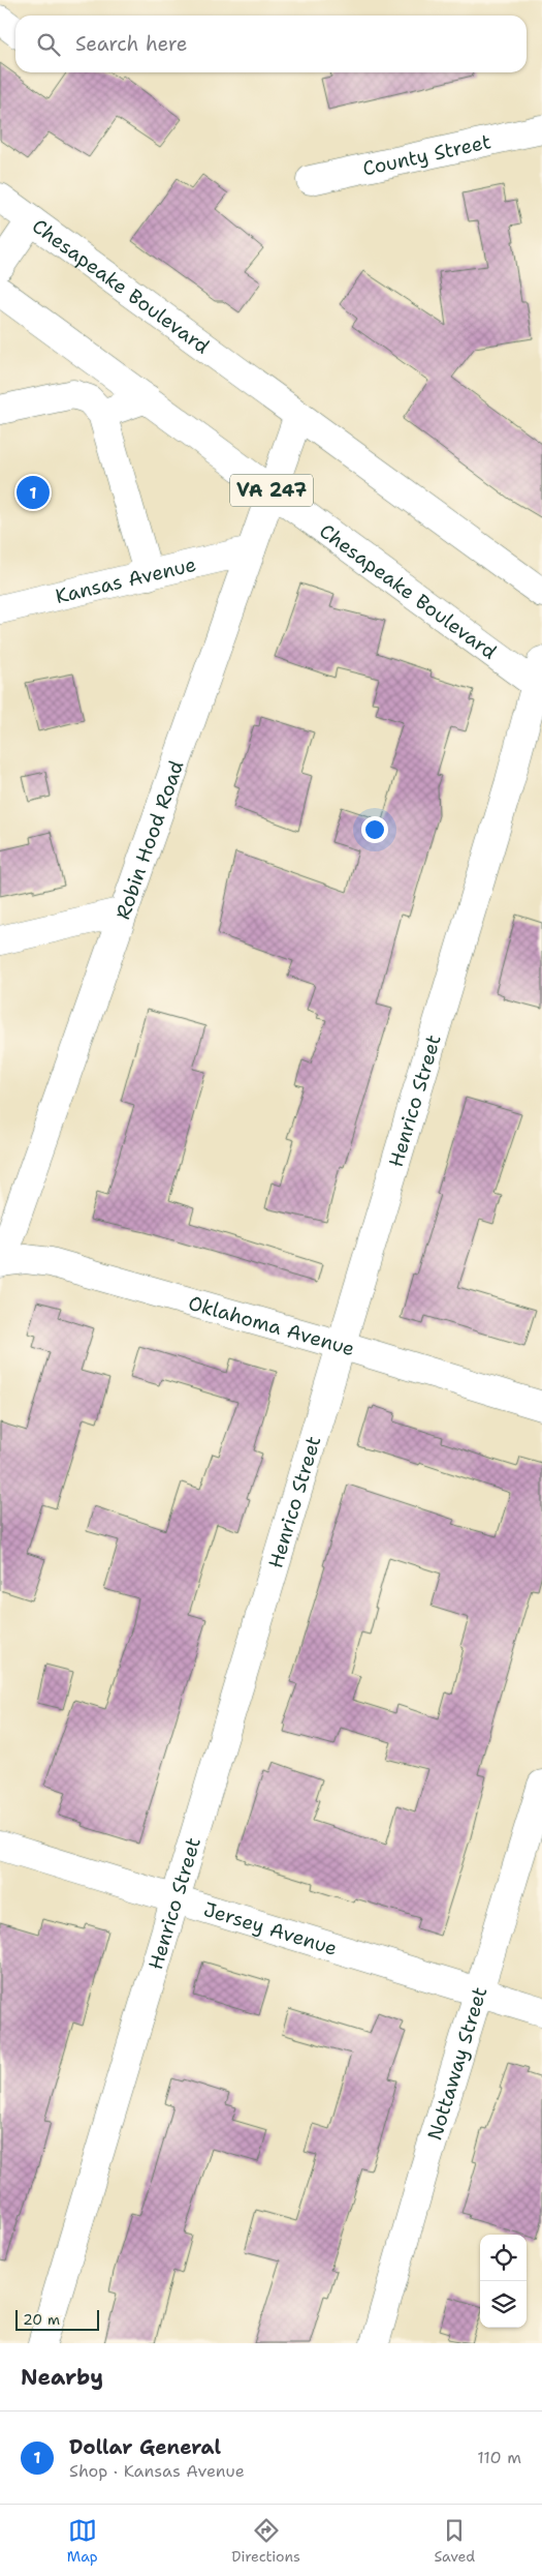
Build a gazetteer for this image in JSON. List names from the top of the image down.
{
  "streets": {
    "street": [
      "County Street",
      "Chesapeake Boulevard",
      "VA 247",
      "Kansas Avenue",
      "Robin Hood Road",
      "Henrico Street",
      "Oklahoma Avenue",
      "Jersey Avenue",
      "Nottaway Street"
    ]
  },
  "crossings": [
    ["Chesapeake Boulevard", "Robin Hood Road"],
    ["Chesapeake Boulevard", "Henrico Street"],
    ["Kansas Avenue", "Robin Hood Road"],
    ["Robin Hood Road", "Oklahoma Avenue"],
    ["Henrico Street", "Oklahoma Avenue"],
    ["Henrico Street", "Jersey Avenue"],
    ["Jersey Avenue", "Nottaway Street"]
  ],
  "scale_bar": "20 m",
  "page": {
    "search": "Search here",
    "pins": "1",
    "scale": "20 m",
    "heading": "Nearby",
    "list": [
      {
        "mark": "1",
        "name": "Dollar General",
        "note": "Shop · Kansas Avenue",
        "value": "110 m"
      }
    ],
    "nav": ["Map", "Directions", "Saved"]
  }
}
